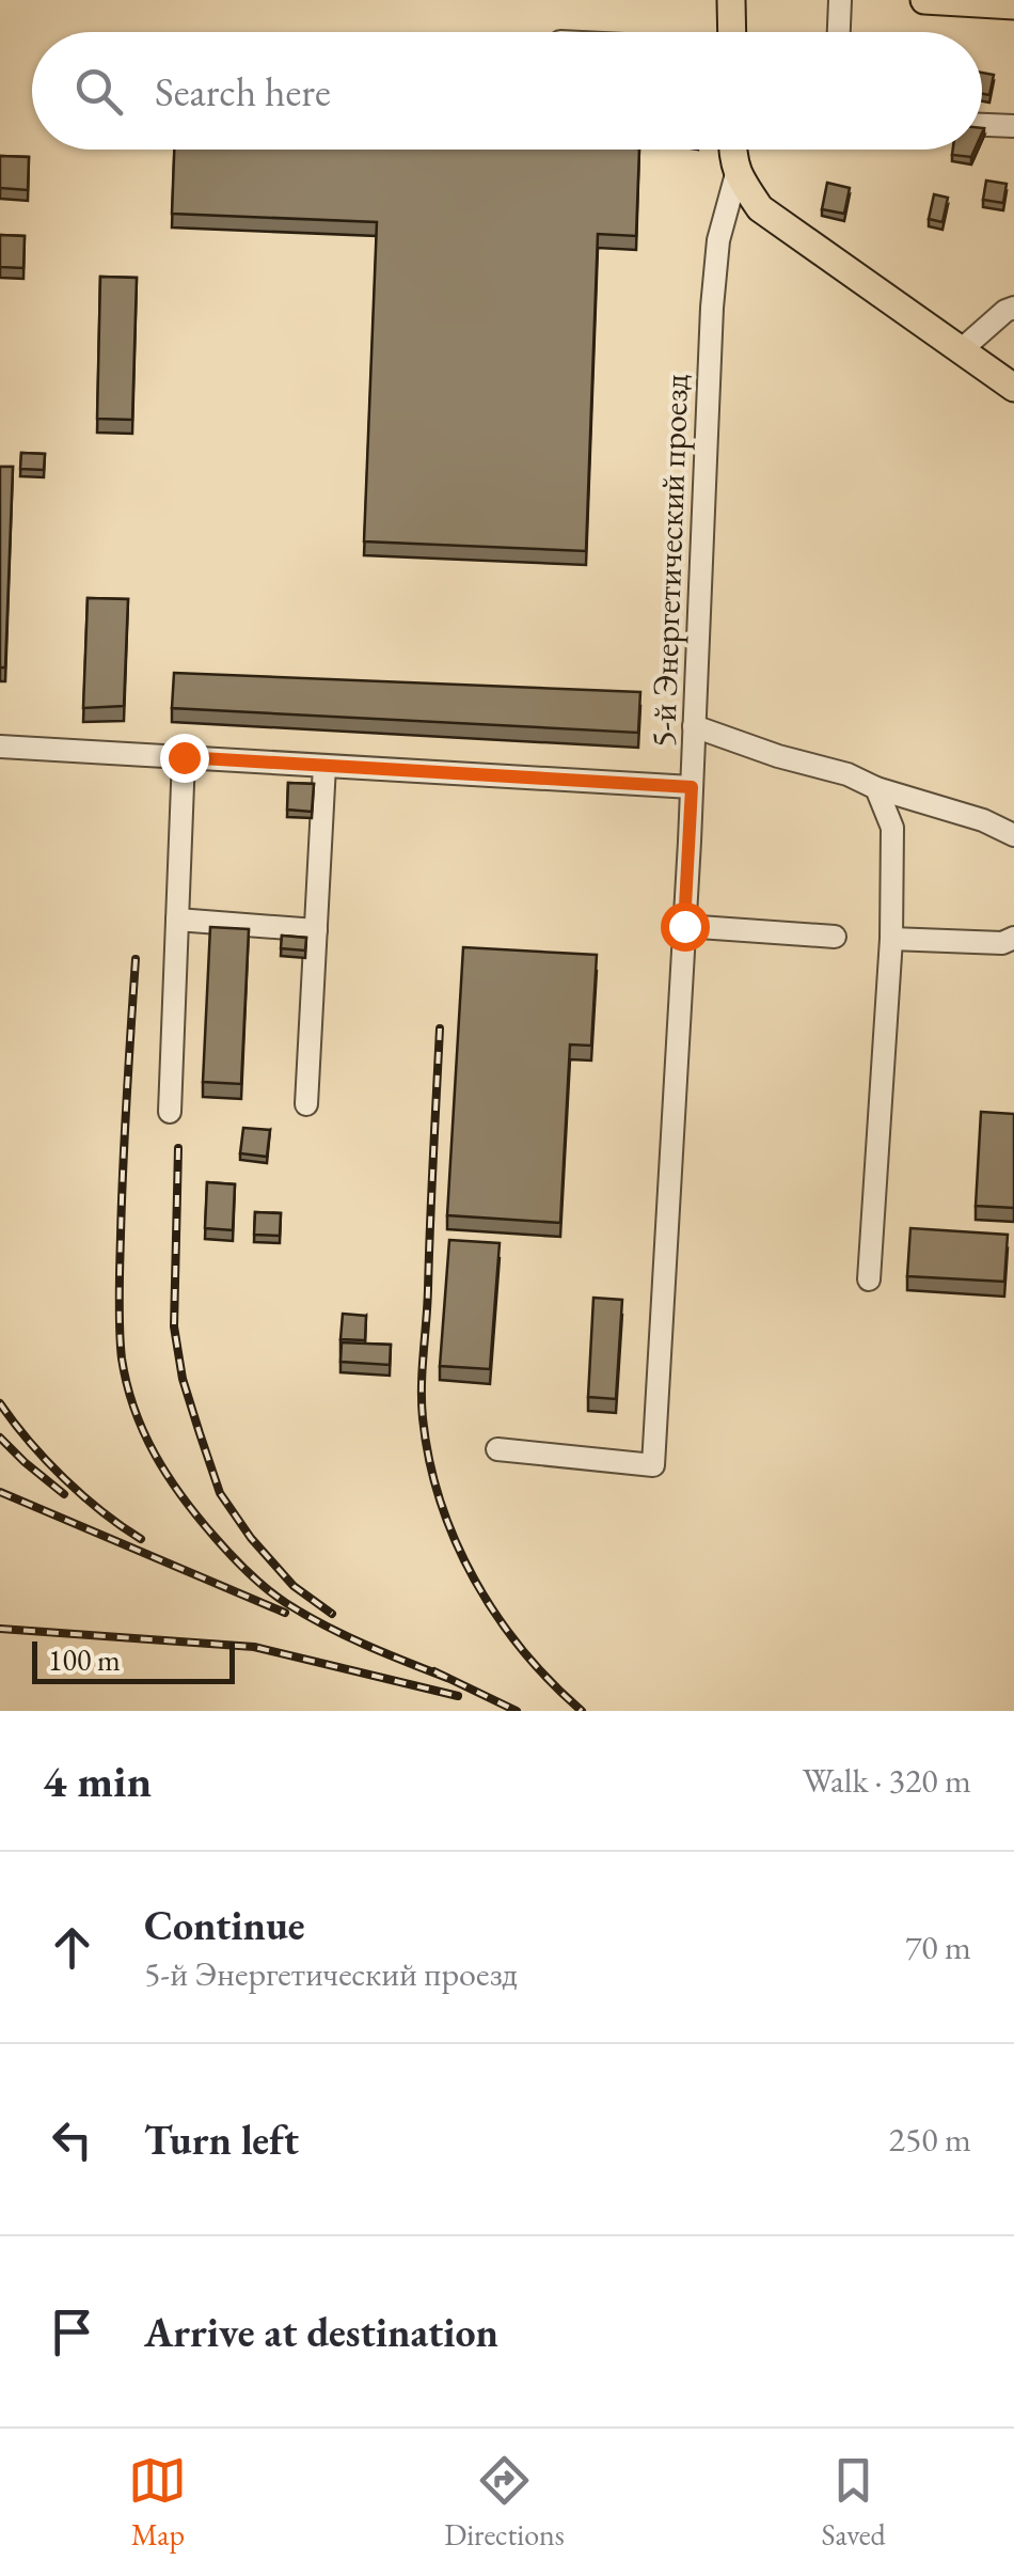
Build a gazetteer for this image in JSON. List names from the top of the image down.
{
  "streets": {
    "street": ["5-й Энергетический проезд"]
  },
  "scale_bar": "100 m",
  "page": {
    "search": "Search here",
    "scale": "100 m",
    "heading": ["4 min", "Walk · 320 m"],
    "list": [
      ["Continue", "5-й Энергетический проезд", "70 m"],
      ["Turn left", "250 m"],
      "Arrive at destination"
    ],
    "nav": ["Map", "Directions", "Saved"]
  }
}
